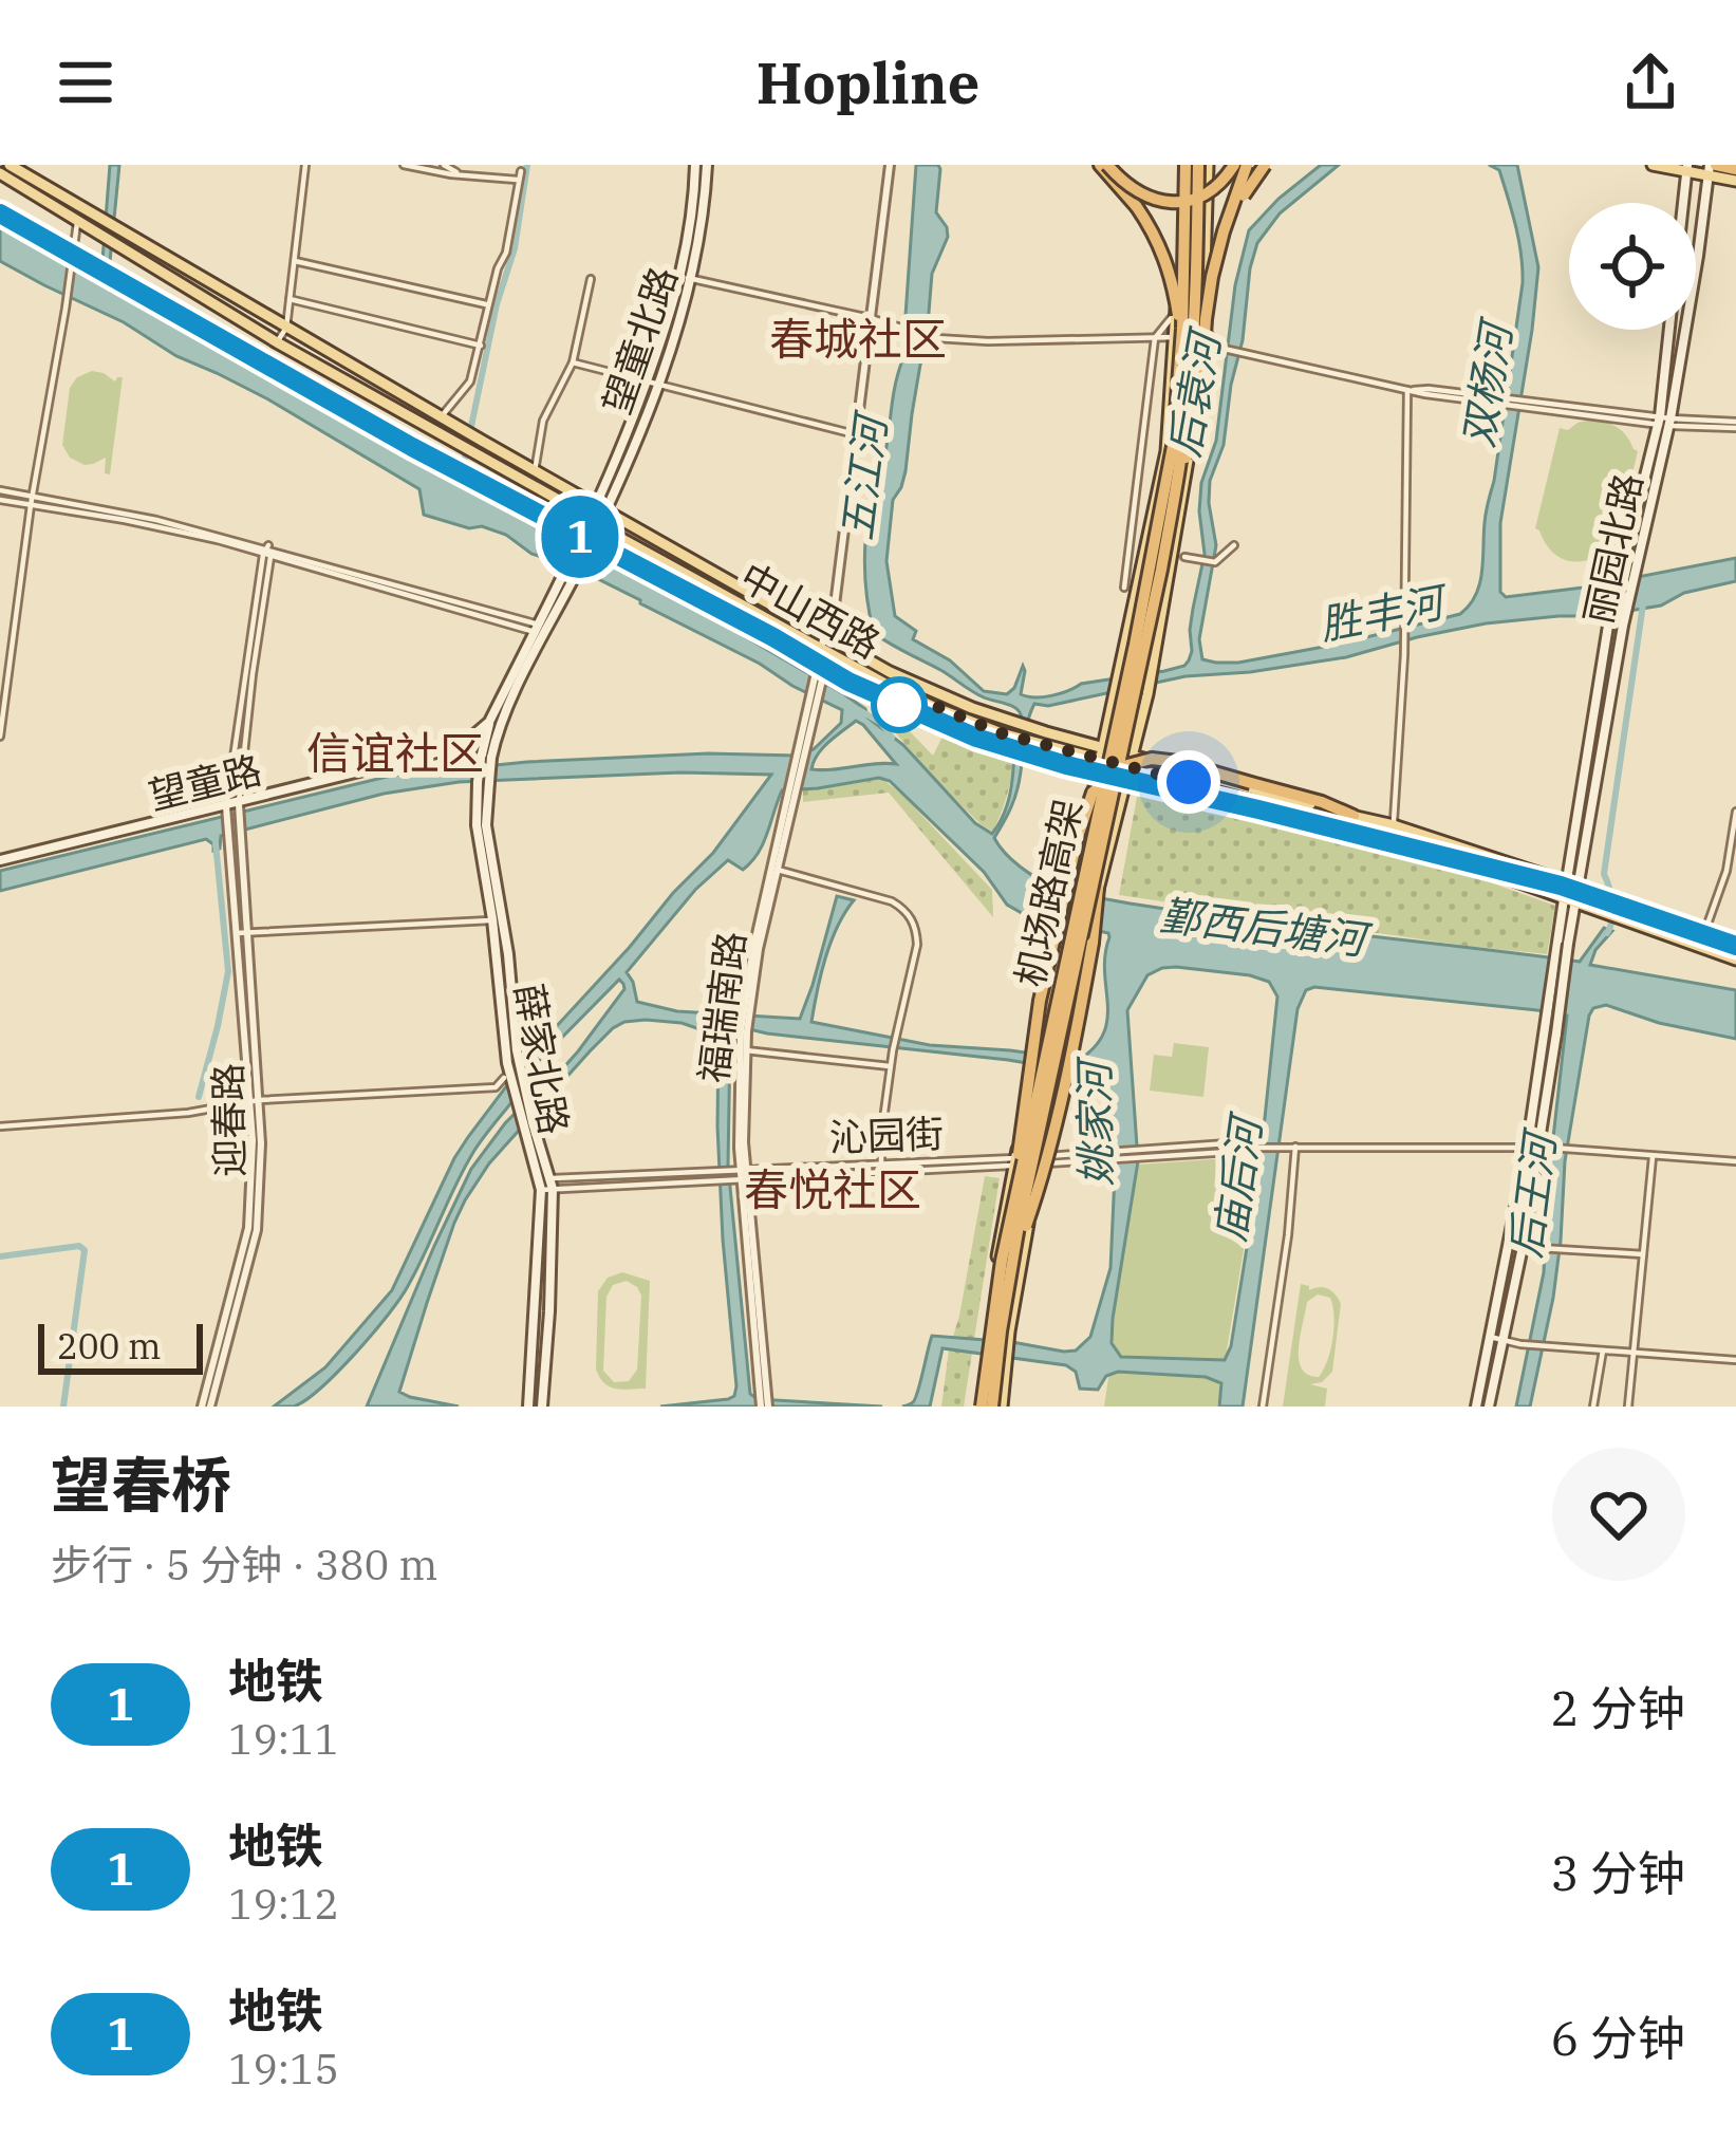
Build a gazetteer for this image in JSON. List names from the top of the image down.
{
  "streets": {
    "highway": ["机场路高架"],
    "main road": [
      "望童北路",
      "丽园北路",
      "中山西路",
      "望童路",
      "薛家北路"
    ],
    "street": ["福瑞南路", "迎春路", "沁园街"]
  },
  "crossings": [
    ["望童北路", "中山西路"],
    ["丽园北路", "中山西路"],
    ["中山西路", "福瑞南路"],
    ["望童路", "薛家北路"],
    ["望童路", "迎春路"],
    ["福瑞南路", "沁园街"],
    ["薛家北路", "沁园街"]
  ],
  "districts": ["春城社区", "信谊社区", "春悦社区"],
  "water": [
    "双杨河",
    "后袁河",
    "五江河",
    "胜丰河",
    "鄞西后塘河",
    "姚家河",
    "庙后河",
    "后王河"
  ],
  "lines": ["metro line 1"],
  "scale_bar": "200 m",
  "page": {
    "header": "Hopline",
    "on_map": "1",
    "scale": "200 m",
    "heading": ["望春桥", "步行 · 5 分钟 · 380 m"],
    "list": [
      {
        "mark": "1",
        "name": "地铁",
        "note": "19:11",
        "value": "2 分钟"
      },
      {
        "mark": "1",
        "name": "地铁",
        "note": "19:12",
        "value": "3 分钟"
      },
      {
        "mark": "1",
        "name": "地铁",
        "note": "19:15",
        "value": "6 分钟"
      }
    ]
  }
}
